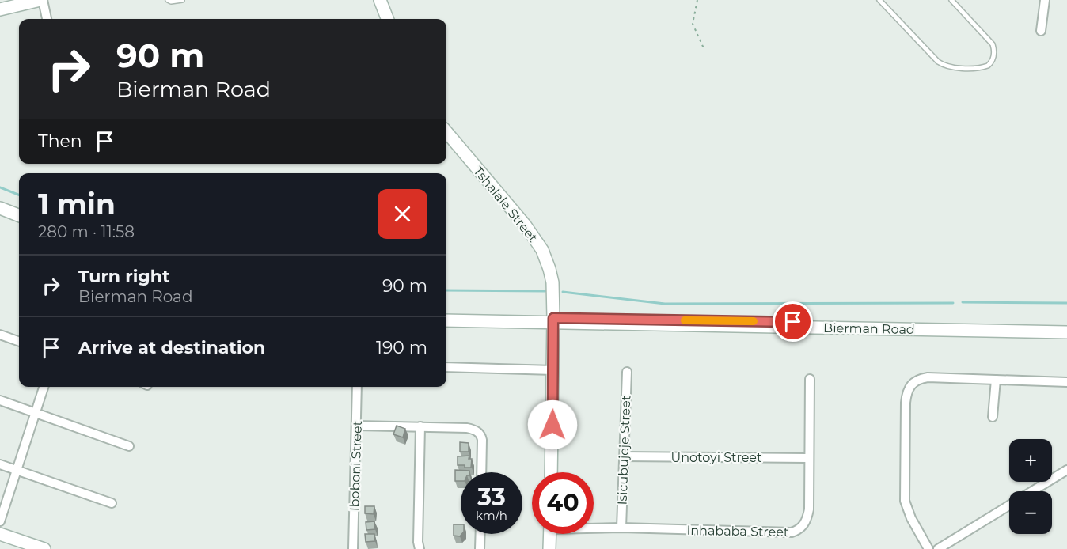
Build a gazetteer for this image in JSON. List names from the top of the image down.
{
  "streets": {
    "main road": ["Tshalale Street", "Bierman Road"],
    "street": [
      "Isicubujeje Street",
      "Unotoyi Street",
      "Iboboni Street",
      "Inhababa Street"
    ]
  },
  "crossings": [
    ["Tshalale Street", "Bierman Road"],
    ["Isicubujeje Street", "Unotoyi Street"],
    ["Isicubujeje Street", "Inhababa Street"],
    ["Unotoyi Street", "Inhababa Street"]
  ],
  "page": {
    "turn": ["90 m", "Bierman Road"],
    "then": "Then",
    "heading": ["1 min", "280 m · 11:58"],
    "list": [
      {
        "name": "Turn right",
        "note": "Bierman Road",
        "value": "90 m"
      },
      {
        "name": "Arrive at destination",
        "value": "190 m"
      }
    ],
    "map_buttons": ["+", "−"],
    "speed": "33 km/h",
    "limit": "40"
  }
}
